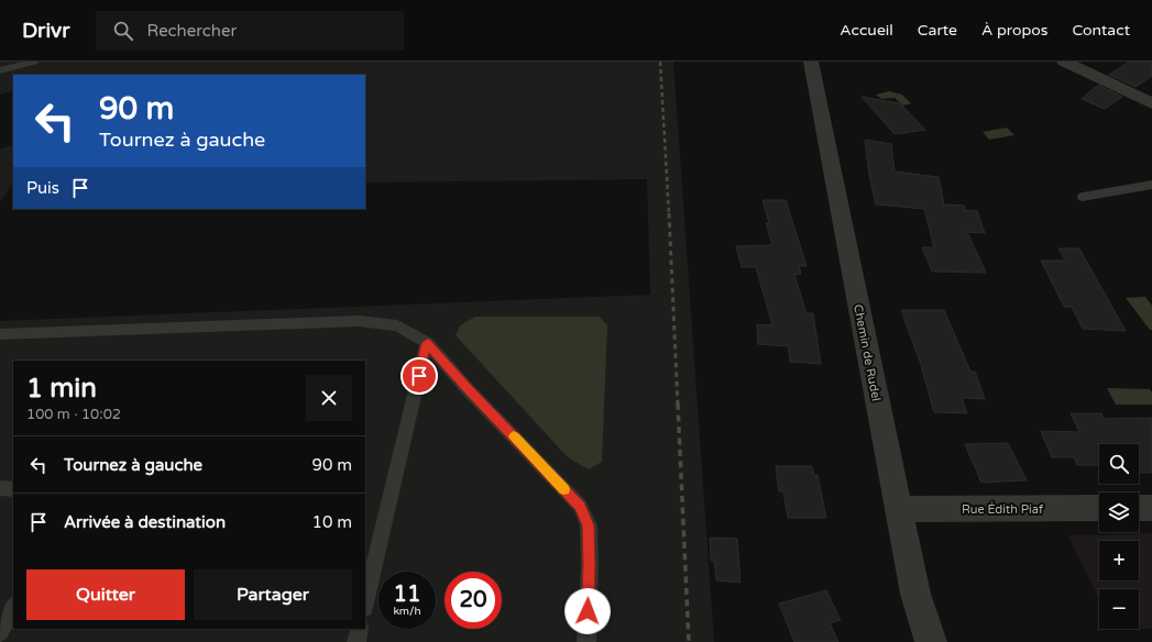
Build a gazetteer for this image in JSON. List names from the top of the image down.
{
  "streets": {
    "street": ["Chemin de Rudel", "Rue Édith Piaf"]
  },
  "crossings": [
    ["Chemin de Rudel", "Rue Édith Piaf"]
  ],
  "page": {
    "header": "Drivr",
    "search": "Rechercher",
    "nav": [
      "Accueil",
      "Carte",
      "À propos",
      "Contact"
    ],
    "turn": ["90 m", "Tournez à gauche"],
    "then": "Puis",
    "heading": ["1 min", "100 m · 10:02"],
    "list": [
      {
        "name": "Tournez à gauche",
        "value": "90 m"
      },
      {
        "name": "Arrivée à destination",
        "value": "10 m"
      }
    ],
    "map_buttons": ["+", "−"],
    "buttons": ["Quitter", "Partager"],
    "speed": "11 km/h",
    "limit": "20"
  }
}
